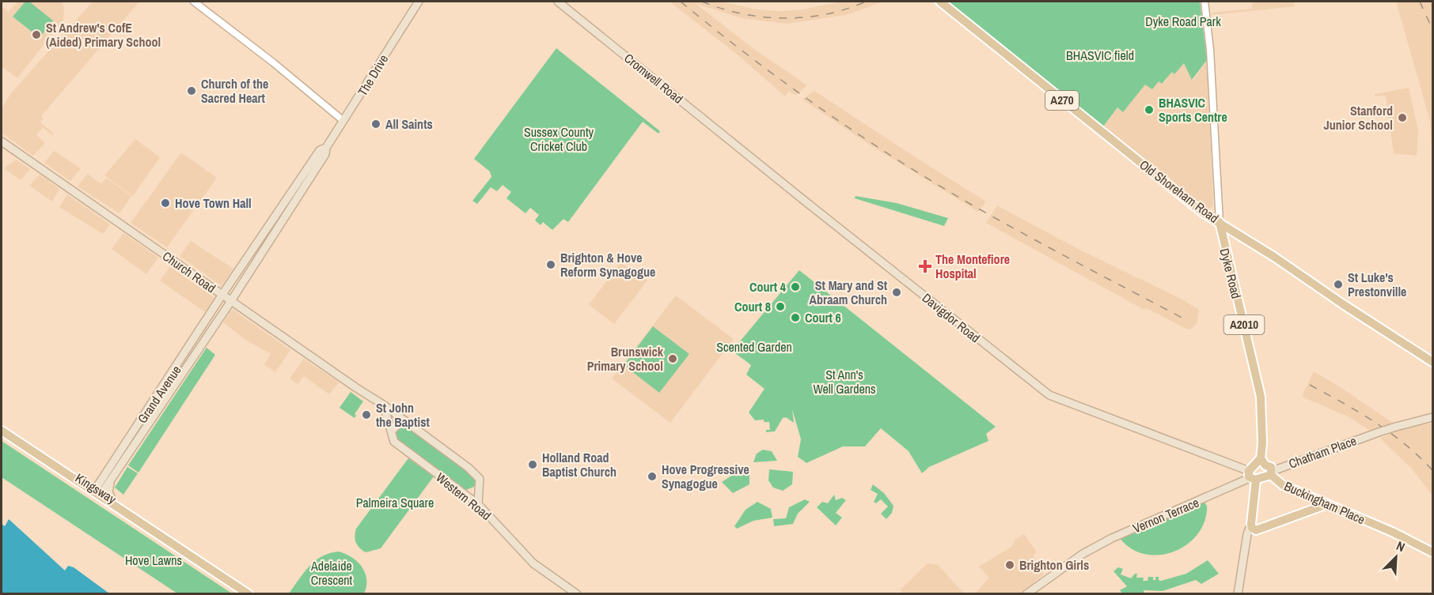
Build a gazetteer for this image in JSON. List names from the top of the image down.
{
  "streets": {
    "main road": [
      "The Drive",
      "Cromwell Road",
      "A270",
      "Old Shoreham Road",
      "Church Road",
      "Dyke Road",
      "Davigdor Road",
      "A2010",
      "Grand Avenue",
      "Chatham Place",
      "Kingsway",
      "Western Road",
      "Buckingham Place",
      "Vernon Terrace"
    ]
  },
  "crossings": [
    ["The Drive", "Church Road"],
    ["The Drive", "Grand Avenue"],
    ["Cromwell Road", "Davigdor Road"],
    ["Old Shoreham Road", "Dyke Road"],
    ["Church Road", "Grand Avenue"],
    ["Church Road", "Western Road"],
    ["Dyke Road", "Chatham Place"],
    ["Dyke Road", "Buckingham Place"],
    ["Davigdor Road", "Vernon Terrace"],
    ["Grand Avenue", "Kingsway"],
    ["Chatham Place", "Buckingham Place"]
  ],
  "parks": [
    "Dyke Road Park",
    "BHASVIC field",
    "Sussex County Cricket Club",
    "Scented Garden",
    "St Ann's Well Gardens",
    "Palmeira Square",
    "Hove Lawns",
    "Adelaide Crescent"
  ],
  "places": {
    "other": [
      "St Andrew's CofE (Aided) Primary School",
      "Church of the Sacred Heart",
      "BHASVIC Sports Centre",
      "Stanford Junior School",
      "All Saints",
      "Hove Town Hall",
      "Brighton & Hove Reform Synagogue",
      "St Luke's Prestonville",
      "Court 4",
      "St Mary and St Abraam Church",
      "Court 8",
      "Court 6",
      "Brunswick Primary School",
      "St John the Baptist",
      "Holland Road Baptist Church",
      "Hove Progressive Synagogue",
      "Brighton Girls"
    ],
    "health": ["The Montefiore Hospital"]
  },
  "north": "top right"
}
